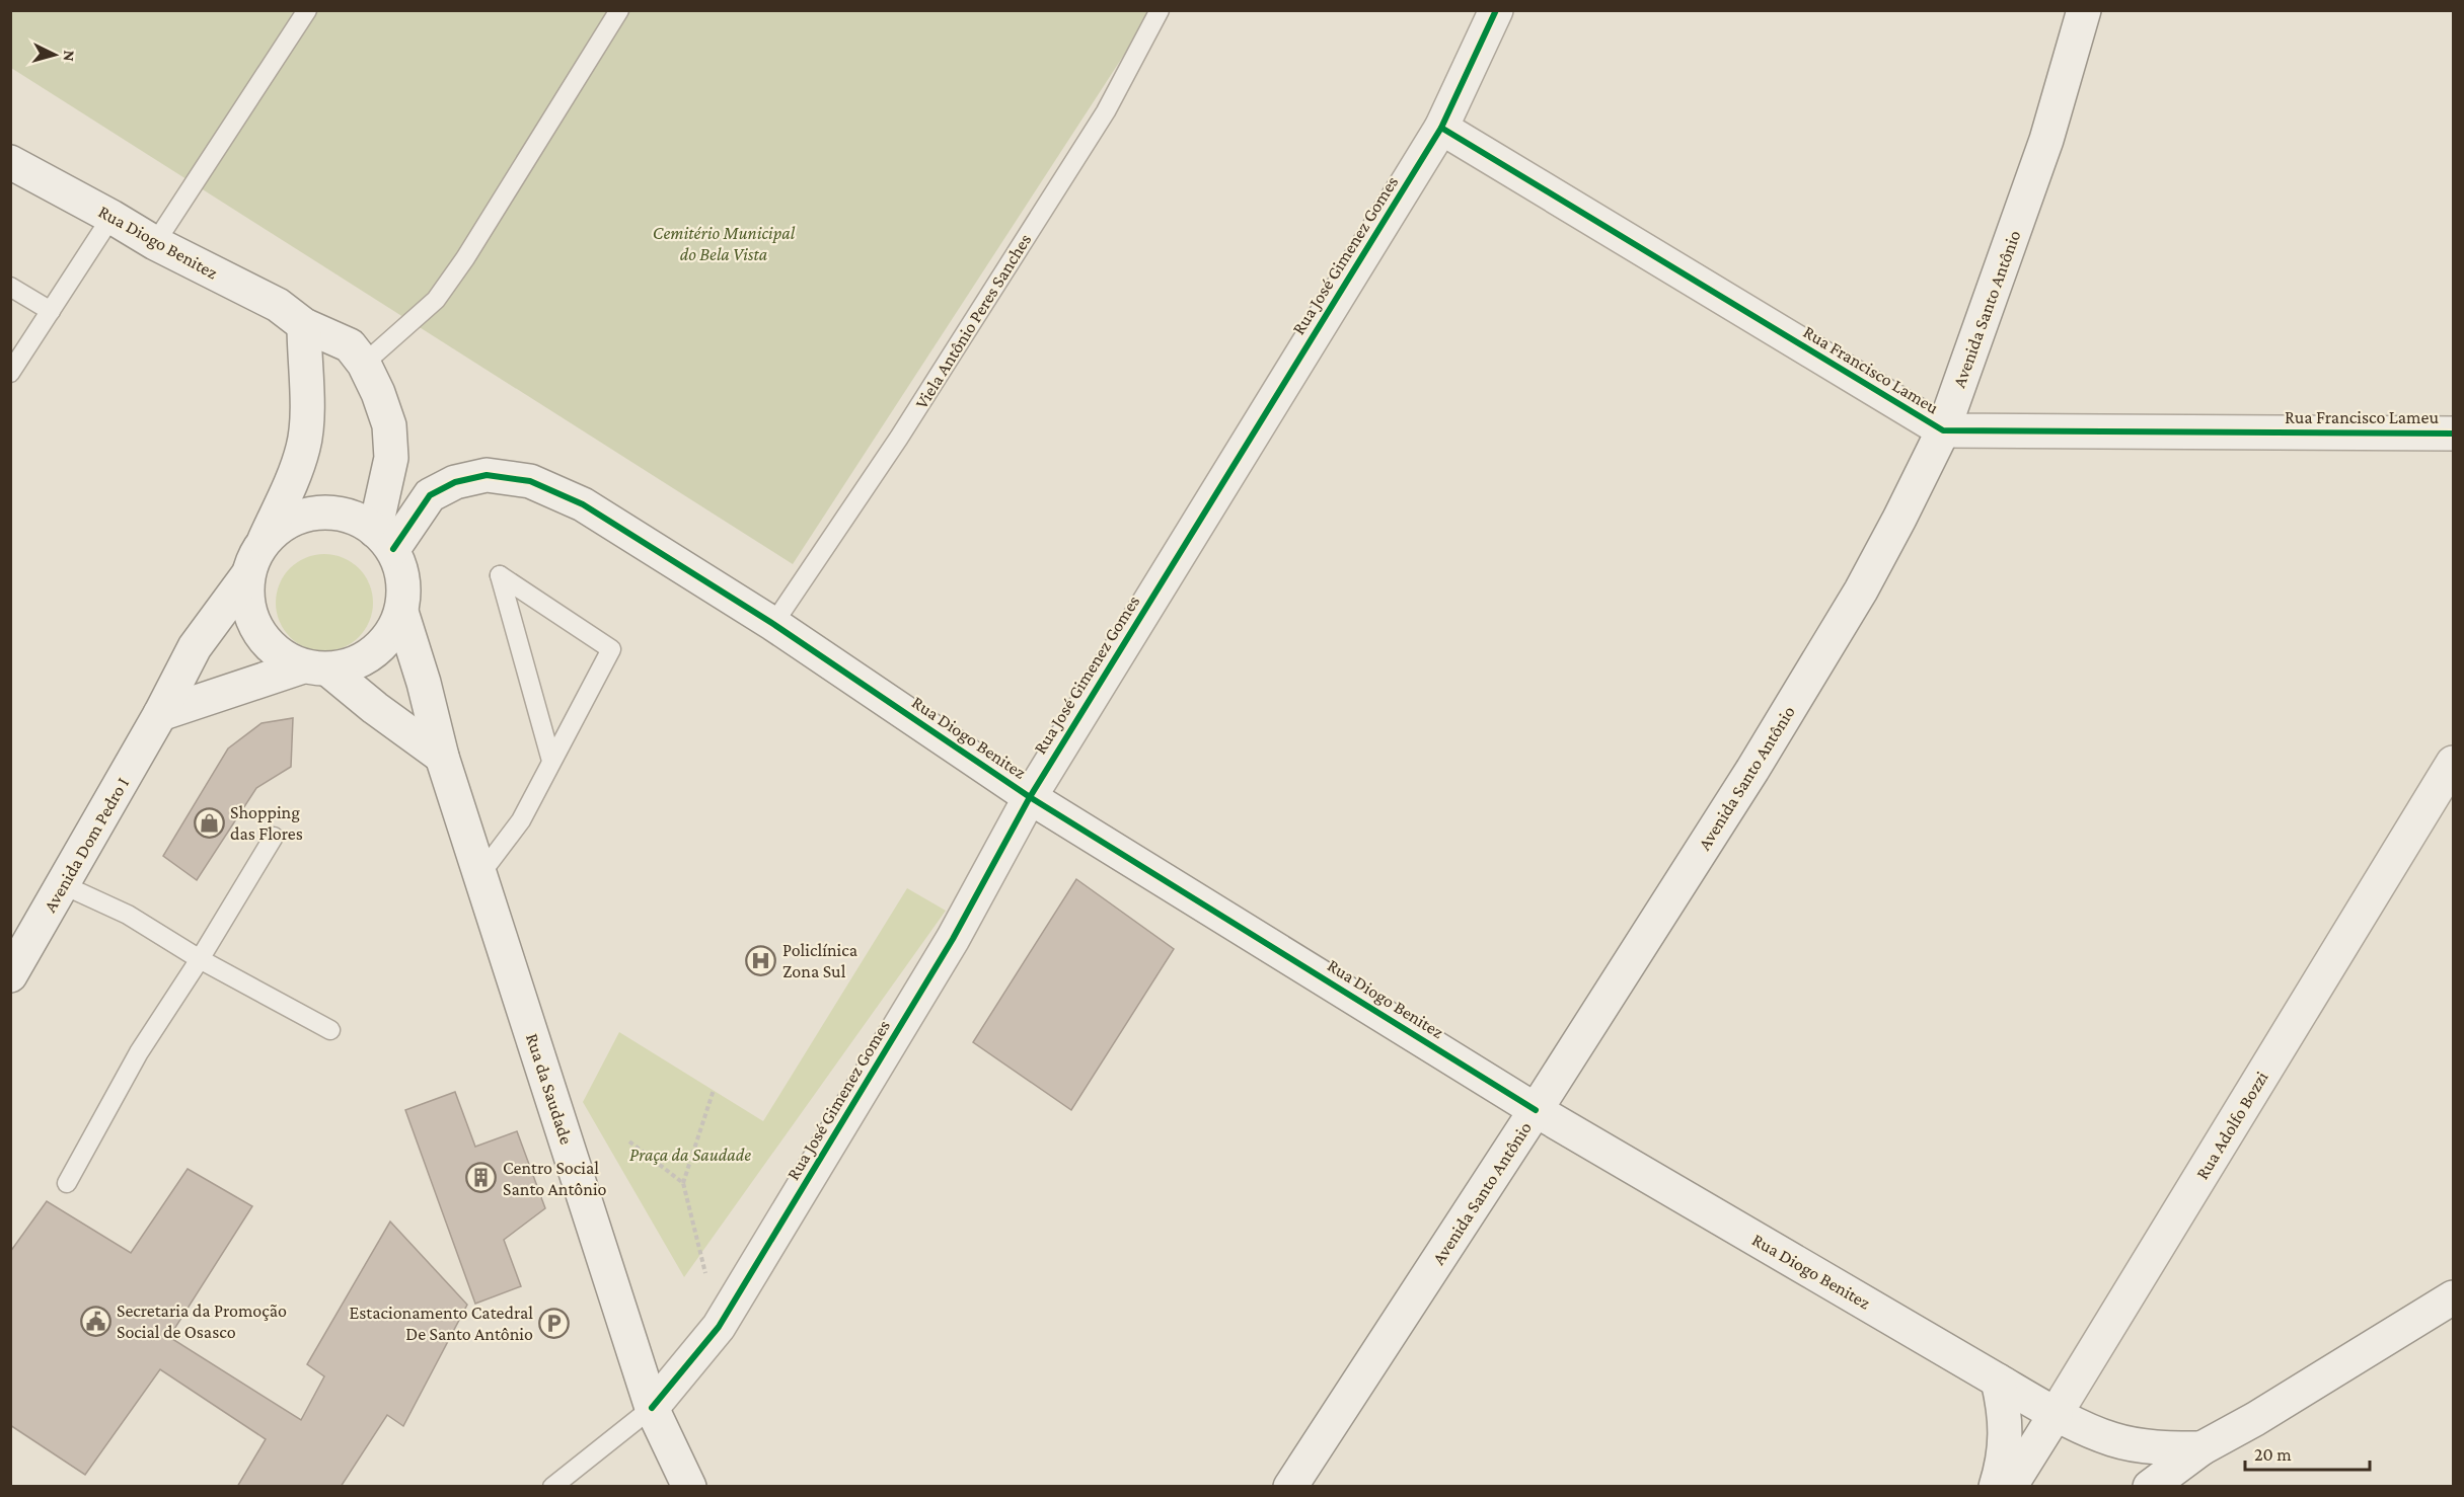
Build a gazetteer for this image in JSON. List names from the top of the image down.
{
  "streets": {
    "street": [
      "Rua Diogo Benitez",
      "Rua José Gimenez Gomes",
      "Avenida Santo Antônio",
      "Rua Francisco Lameu",
      "Avenida Dom Pedro I",
      "Rua da Saudade",
      "Rua Adolfo Bozzi"
    ],
    "lane": ["Viela Antônio Peres Sanches"]
  },
  "crossings": [
    ["Rua Diogo Benitez", "Rua José Gimenez Gomes"],
    ["Rua Diogo Benitez", "Avenida Santo Antônio"],
    ["Rua Diogo Benitez", "Viela Antônio Peres Sanches"],
    ["Rua Diogo Benitez", "Avenida Dom Pedro I"],
    ["Rua Diogo Benitez", "Rua da Saudade"],
    ["Rua Diogo Benitez", "Rua Adolfo Bozzi"],
    ["Rua José Gimenez Gomes", "Rua Francisco Lameu"],
    ["Rua José Gimenez Gomes", "Rua da Saudade"],
    ["Avenida Santo Antônio", "Rua Francisco Lameu"],
    ["Avenida Dom Pedro I", "Rua da Saudade"]
  ],
  "parks": ["Cemitério Municipal do Bela Vista", "Praça da Saudade"],
  "places": {
    "shop": ["Shopping das Flores"],
    "hospital": ["Policlínica Zona Sul"],
    "building": ["Centro Social Santo Antônio"],
    "public building": ["Secretaria da Promoção Social de Osasco"],
    "parking": ["Estacionamento Catedral De Santo Antônio"]
  },
  "scale_bar": "20 m",
  "north": "right"
}
